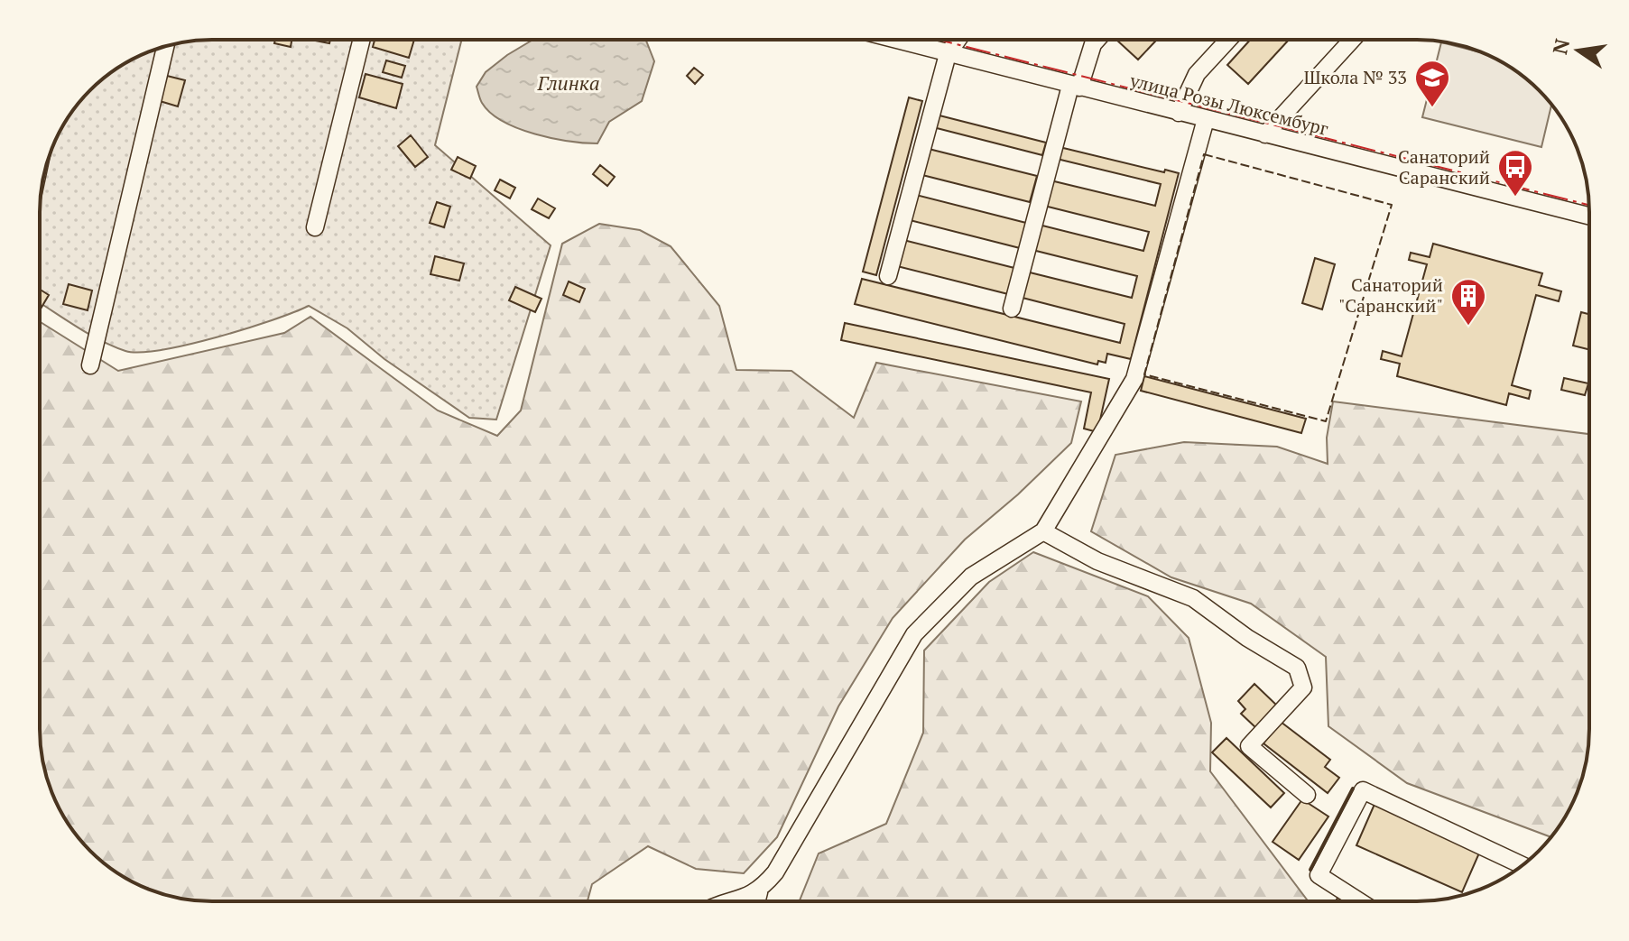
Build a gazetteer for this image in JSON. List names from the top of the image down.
{
  "streets": {
    "street": ["улица Розы Люксембург"]
  },
  "water": ["Глинка"],
  "places": {
    "school or university": ["Школа № 33"],
    "bus stop": ["Санаторий Саранский"],
    "building": ["Санаторий \"Саранский\""]
  },
  "north": "left"
}
